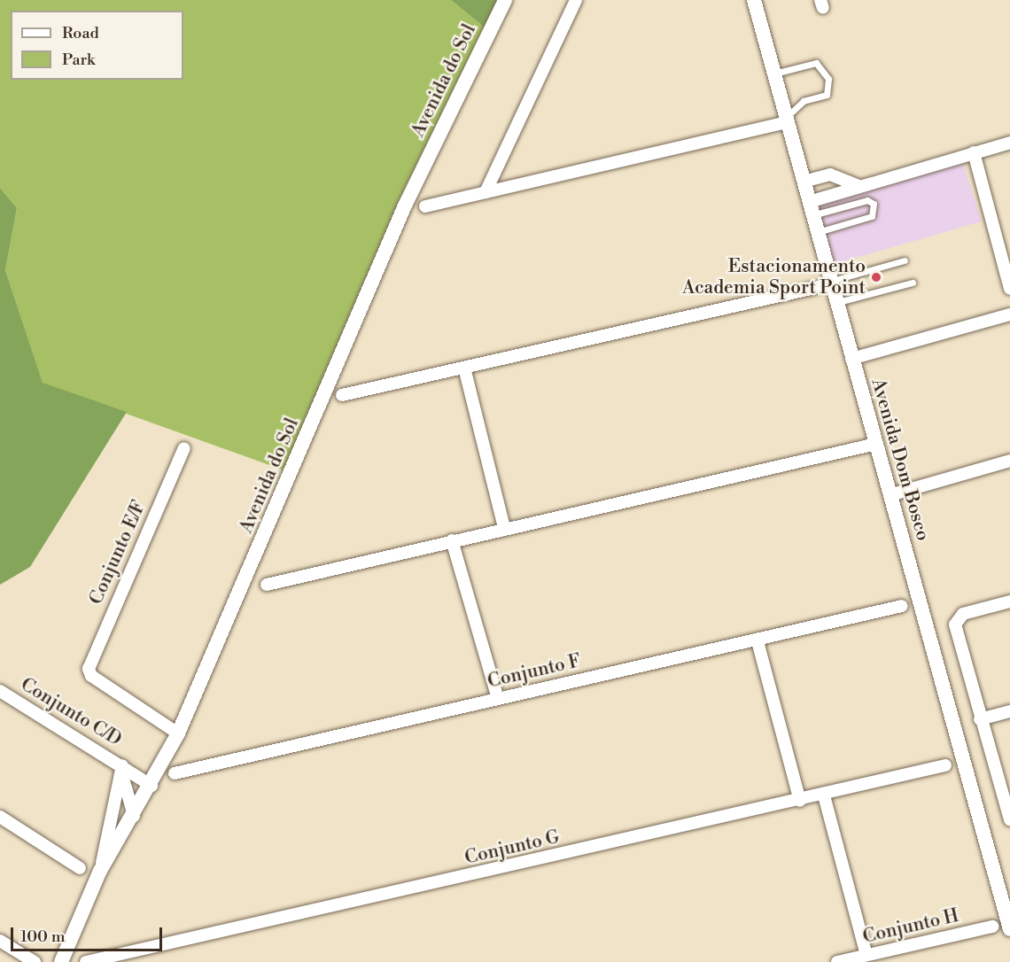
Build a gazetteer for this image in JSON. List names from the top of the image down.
{
  "streets": {
    "street": [
      "Avenida do Sol",
      "Avenida Dom Bosco",
      "Conjunto E/F",
      "Conjunto F",
      "Conjunto C/D",
      "Conjunto G",
      "Conjunto H"
    ]
  },
  "crossings": [
    ["Avenida do Sol", "Conjunto E/F"],
    ["Avenida do Sol", "Conjunto C/D"]
  ],
  "places": ["Estacionamento Academia Sport Point"],
  "legend": ["Road", "Park"],
  "scale_bar": "100 m"
}
